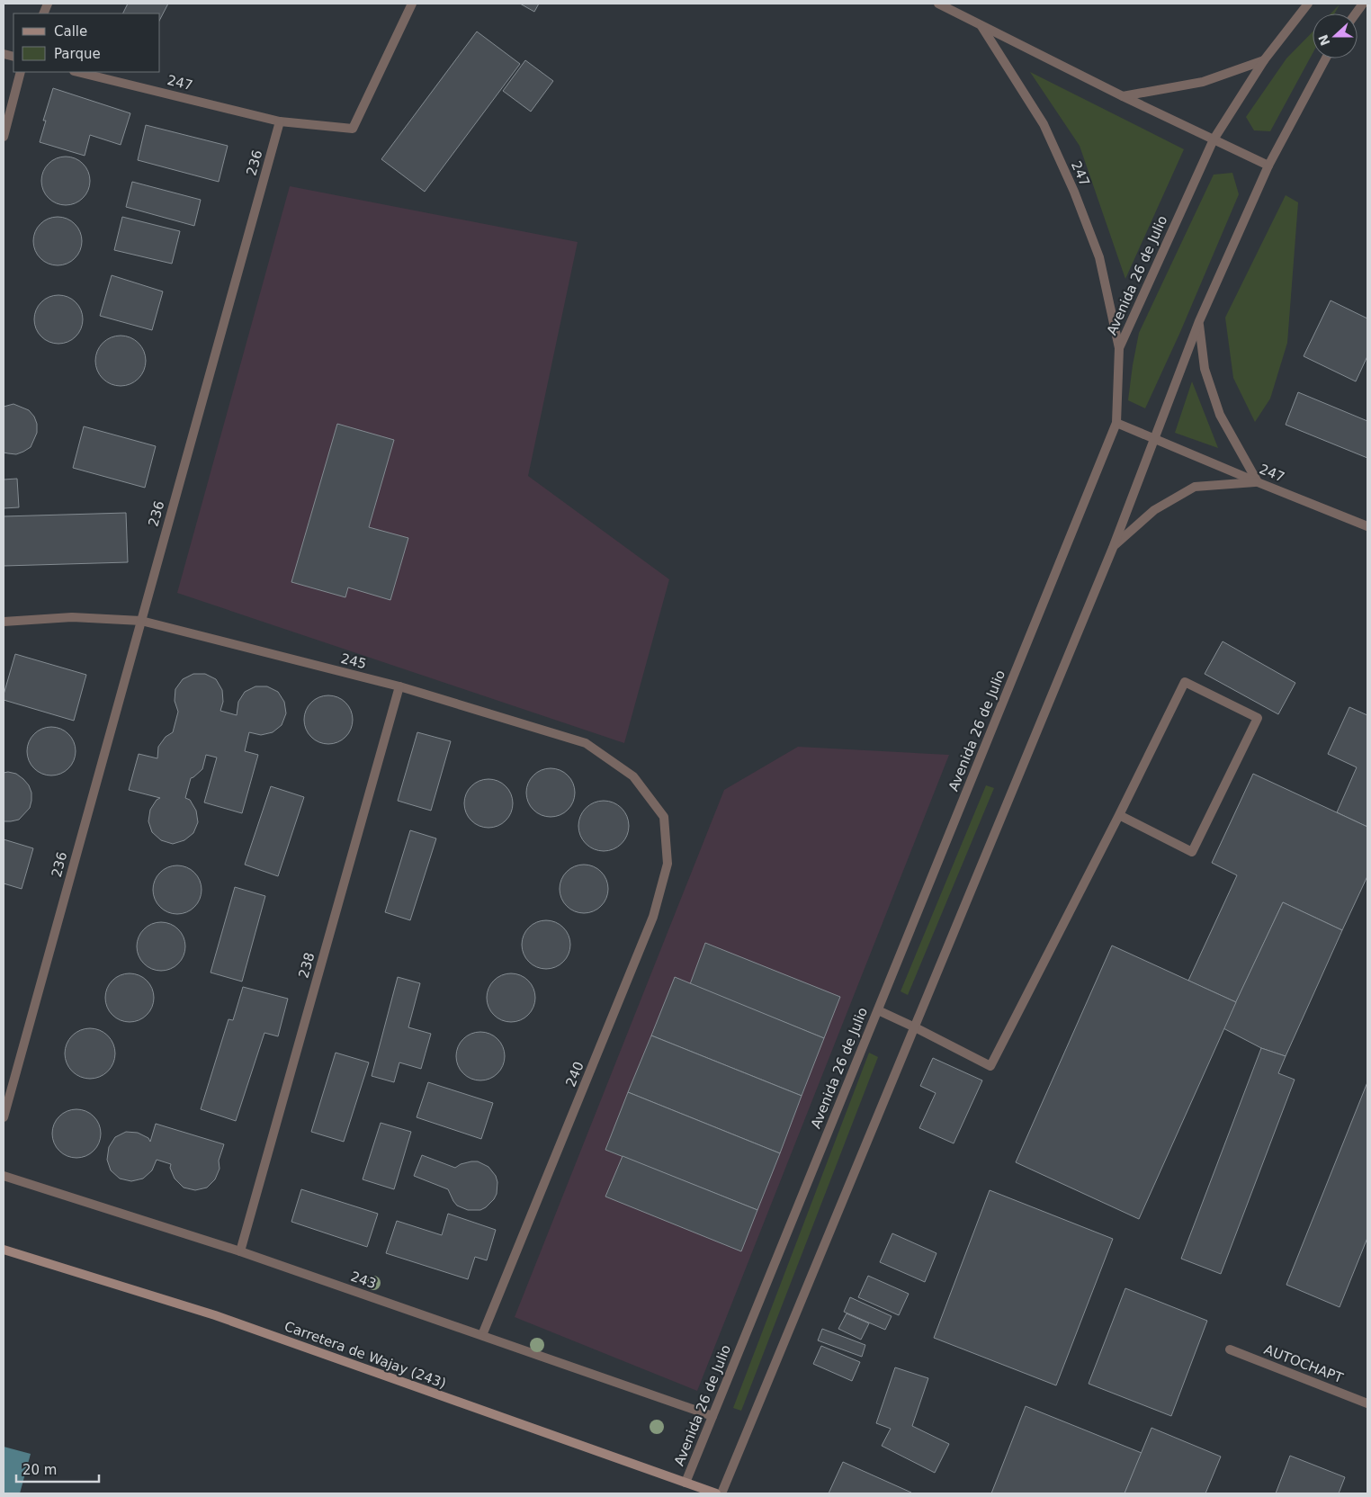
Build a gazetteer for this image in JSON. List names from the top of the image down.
{
  "streets": {
    "main road": ["Carretera de Wajay (243)"],
    "street": [
      "247",
      "236",
      "Avenida 26 de Julio",
      "245",
      "238",
      "240",
      "243",
      "AUTOCHAPT"
    ]
  },
  "crossings": [
    ["247", "236"],
    ["247", "Avenida 26 de Julio"],
    ["236", "245"],
    ["Avenida 26 de Julio", "243"],
    ["Avenida 26 de Julio", "Carretera de Wajay (243)"],
    ["245", "238"],
    ["245", "240"],
    ["238", "243"],
    ["240", "243"]
  ],
  "legend": ["Calle", "Parque"],
  "scale_bar": "20 m",
  "north": "left"
}
